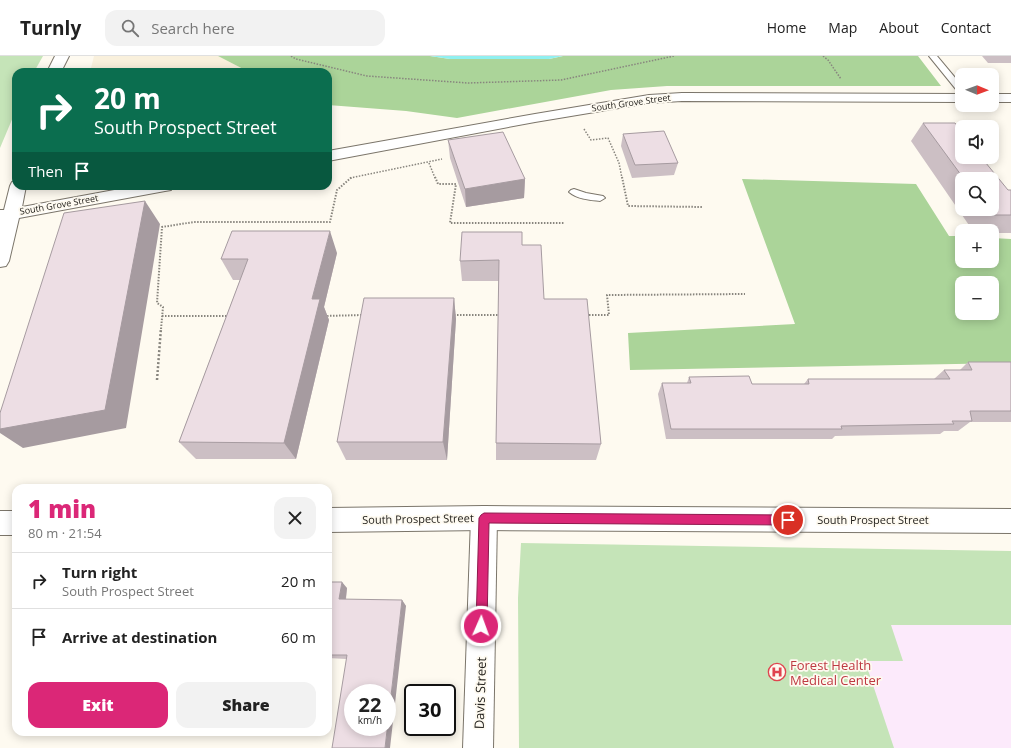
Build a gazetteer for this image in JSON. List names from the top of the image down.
{
  "streets": {
    "street": ["South Grove Street", "South Prospect Street", "Davis Street"]
  },
  "crossings": [
    ["South Prospect Street", "Davis Street"]
  ],
  "places": {
    "hospital": ["Forest Health Medical Center"]
  },
  "north": "right",
  "page": {
    "header": "Turnly",
    "search": "Search here",
    "nav": [
      "Home",
      "Map",
      "About",
      "Contact"
    ],
    "map_buttons": ["+", "−"],
    "turn": ["20 m", "South Prospect Street"],
    "then": "Then",
    "heading": ["1 min", "80 m · 21:54"],
    "list": [
      {
        "name": "Turn right",
        "note": "South Prospect Street",
        "value": "20 m"
      },
      {
        "name": "Arrive at destination",
        "value": "60 m"
      }
    ],
    "buttons": ["Exit", "Share"],
    "speed": "22 km/h",
    "limit": "30"
  }
}
